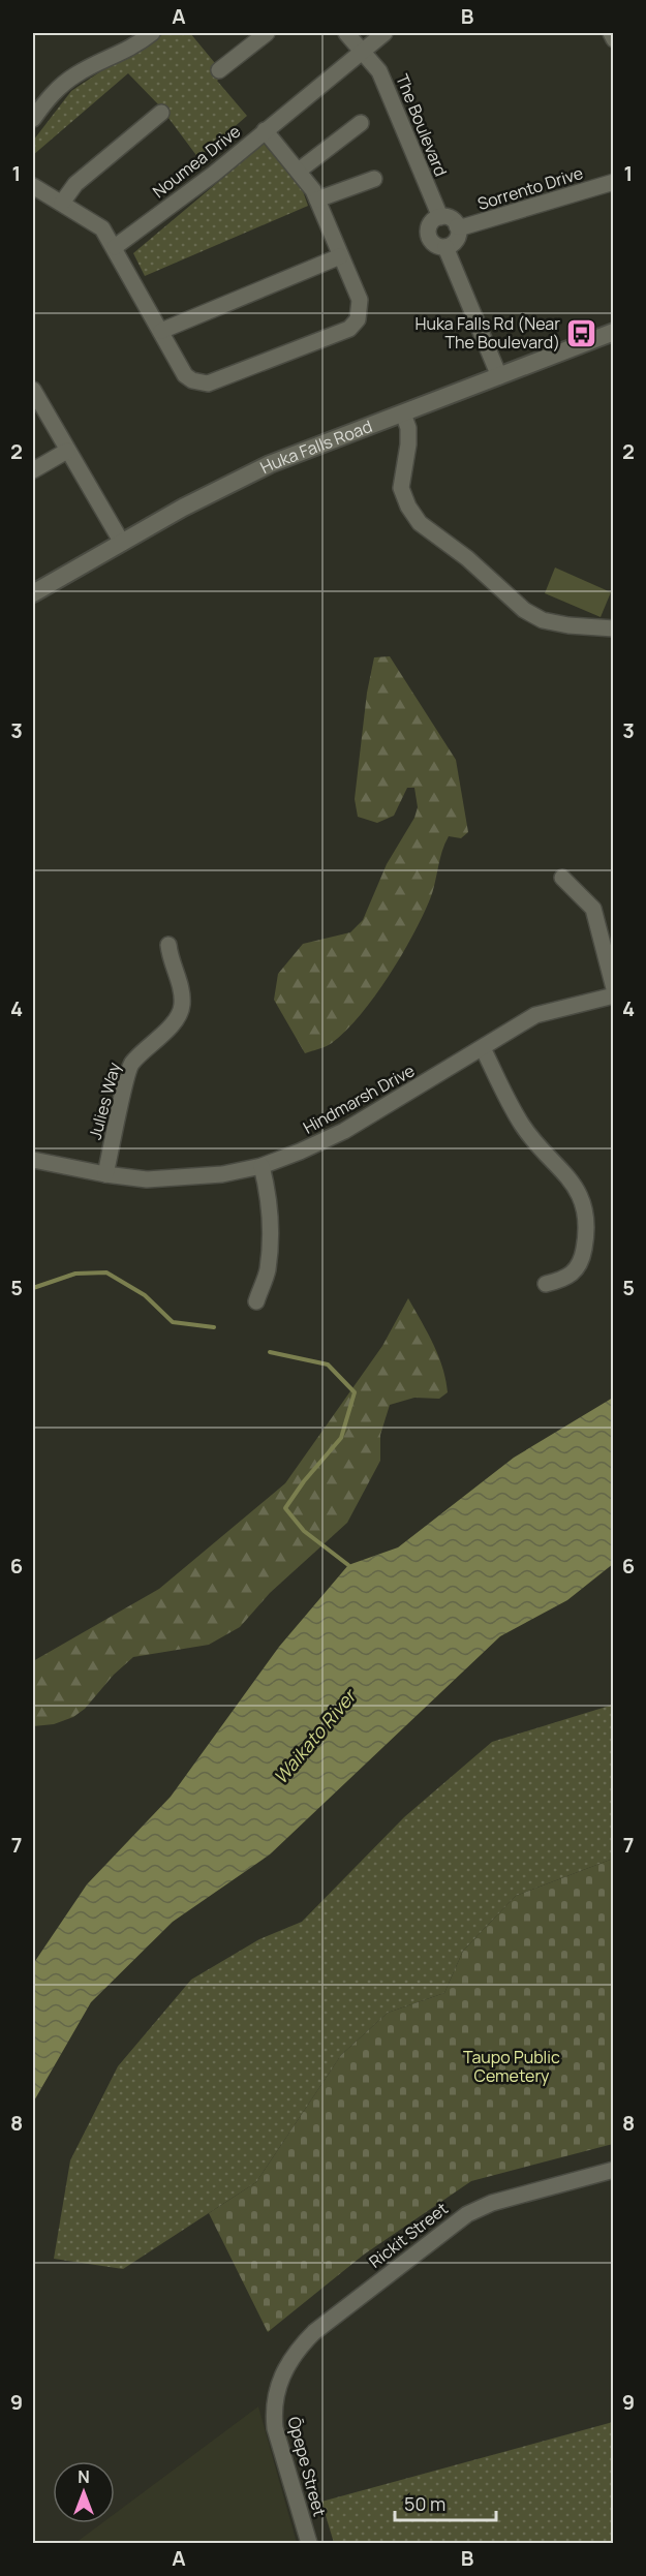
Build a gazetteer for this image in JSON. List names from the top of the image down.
{
  "streets": {
    "street": [
      "The Boulevard",
      "Noumea Drive",
      "Sorrento Drive",
      "Huka Falls Road",
      "Hindmarsh Drive",
      "Julies Way",
      "Rickit Street",
      "Ōpepe Street"
    ]
  },
  "crossings": [
    ["The Boulevard", "Noumea Drive"],
    ["The Boulevard", "Sorrento Drive"],
    ["Hindmarsh Drive", "Julies Way"],
    ["Rickit Street", "Ōpepe Street"]
  ],
  "water": ["Waikato River"],
  "parks": ["Taupo Public Cemetery"],
  "places": {
    "bus stop": ["Huka Falls Rd (Near The Boulevard)"]
  },
  "scale_bar": "50 m",
  "north": "top",
  "grid": {
    "columns": ["A", "B"],
    "rows": [
      "1",
      "2",
      "3",
      "4",
      "5",
      "6",
      "7",
      "8",
      "9"
    ]
  }
}
